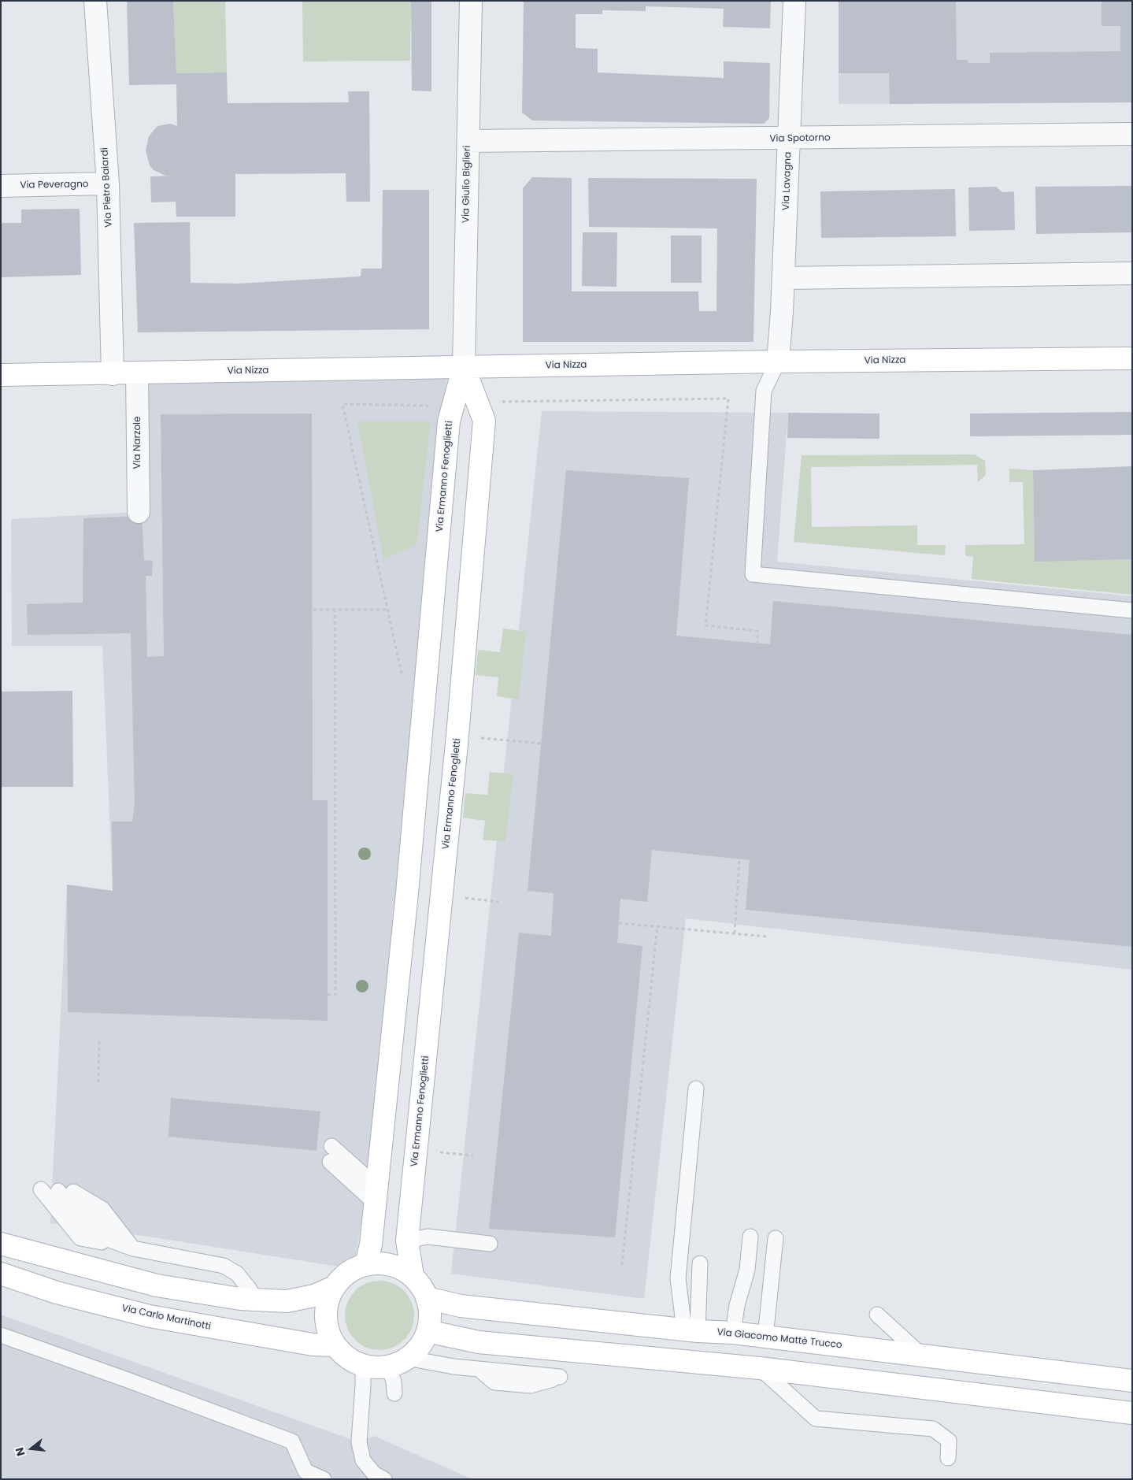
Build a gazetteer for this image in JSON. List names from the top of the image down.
{
  "streets": {
    "street": [
      "Via Spotorno",
      "Via Lavagna",
      "Via Giulio Biglieri",
      "Via Peveragno",
      "Via Pietro Baiardi",
      "Via Nizza",
      "Via Narzole",
      "Via Ermanno Fenoglietti",
      "Via Carlo Martinotti",
      "Via Giacomo Mattè Trucco"
    ]
  },
  "crossings": [
    ["Via Spotorno", "Via Lavagna"],
    ["Via Spotorno", "Via Giulio Biglieri"],
    ["Via Lavagna", "Via Nizza"],
    ["Via Giulio Biglieri", "Via Nizza"],
    ["Via Giulio Biglieri", "Via Ermanno Fenoglietti"],
    ["Via Peveragno", "Via Pietro Baiardi"],
    ["Via Pietro Baiardi", "Via Nizza"],
    ["Via Nizza", "Via Narzole"],
    ["Via Nizza", "Via Ermanno Fenoglietti"],
    ["Via Ermanno Fenoglietti", "Via Carlo Martinotti"],
    ["Via Ermanno Fenoglietti", "Via Giacomo Mattè Trucco"],
    ["Via Carlo Martinotti", "Via Giacomo Mattè Trucco"]
  ],
  "north": "left"
}
